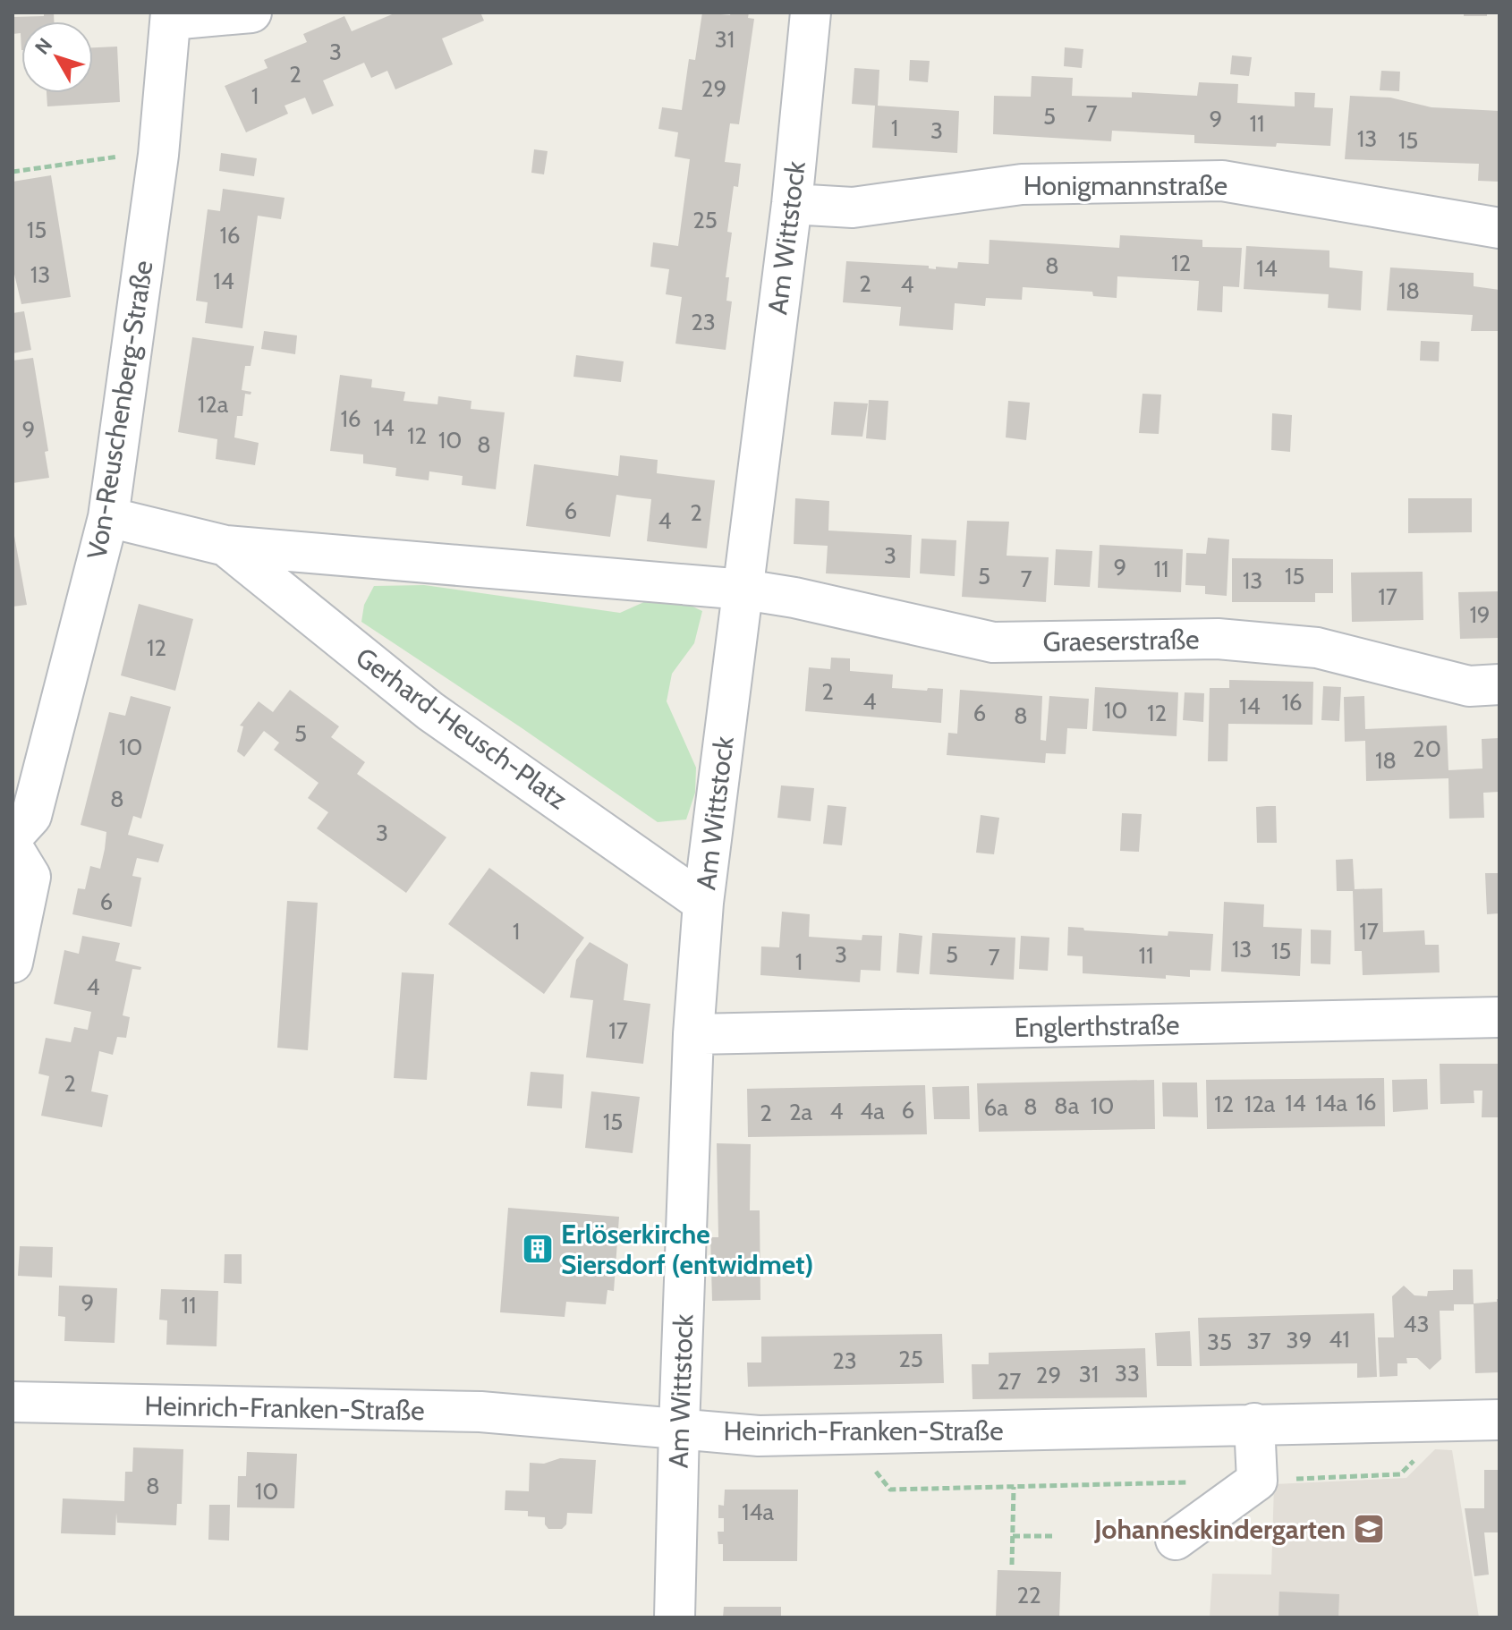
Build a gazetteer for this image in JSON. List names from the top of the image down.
{
  "streets": {
    "street": [
      "Honigmannstraße",
      "Am Wittstock",
      "Von-Reuschenberg-Straße",
      "Graeserstraße",
      "Gerhard-Heusch-Platz",
      "Englerthstraße",
      "Heinrich-Franken-Straße"
    ]
  },
  "crossings": [
    ["Honigmannstraße", "Am Wittstock"],
    ["Am Wittstock", "Graeserstraße"],
    ["Am Wittstock", "Gerhard-Heusch-Platz"],
    ["Am Wittstock", "Englerthstraße"],
    ["Am Wittstock", "Heinrich-Franken-Straße"],
    ["Von-Reuschenberg-Straße", "Gerhard-Heusch-Platz"],
    ["Graeserstraße", "Gerhard-Heusch-Platz"]
  ],
  "places": {
    "building": ["Erlöserkirche Siersdorf (entwidmet)"],
    "school or university": ["Johanneskindergarten"]
  },
  "house_numbers": [
    "31",
    "3",
    "2",
    "29",
    "1",
    "7",
    "5",
    "9",
    "11",
    "1",
    "3",
    "13",
    "15",
    "25",
    "15",
    "16",
    "12",
    "8",
    "14",
    "13",
    "14",
    "2",
    "4",
    "18",
    "23",
    "12a",
    "16",
    "14",
    "9",
    "12",
    "10",
    "8",
    "6",
    "2",
    "4",
    "3",
    "9",
    "11",
    "5",
    "15",
    "7",
    "13",
    "17",
    "19",
    "12",
    "2",
    "4",
    "16",
    "14",
    "10",
    "6",
    "12",
    "8",
    "5",
    "10",
    "20",
    "18",
    "8",
    "3",
    "6",
    "1",
    "17",
    "13",
    "15",
    "3",
    "5",
    "11",
    "7",
    "1",
    "4",
    "17",
    "2",
    "16",
    "14",
    "14a",
    "12",
    "12a",
    "8a",
    "10",
    "8",
    "6a",
    "6",
    "4",
    "4a",
    "2a",
    "2",
    "15",
    "9",
    "11",
    "43",
    "41",
    "39",
    "37",
    "35",
    "25",
    "23",
    "33",
    "31",
    "29",
    "27",
    "8",
    "10",
    "14a",
    "22"
  ],
  "north": "top left"
}
